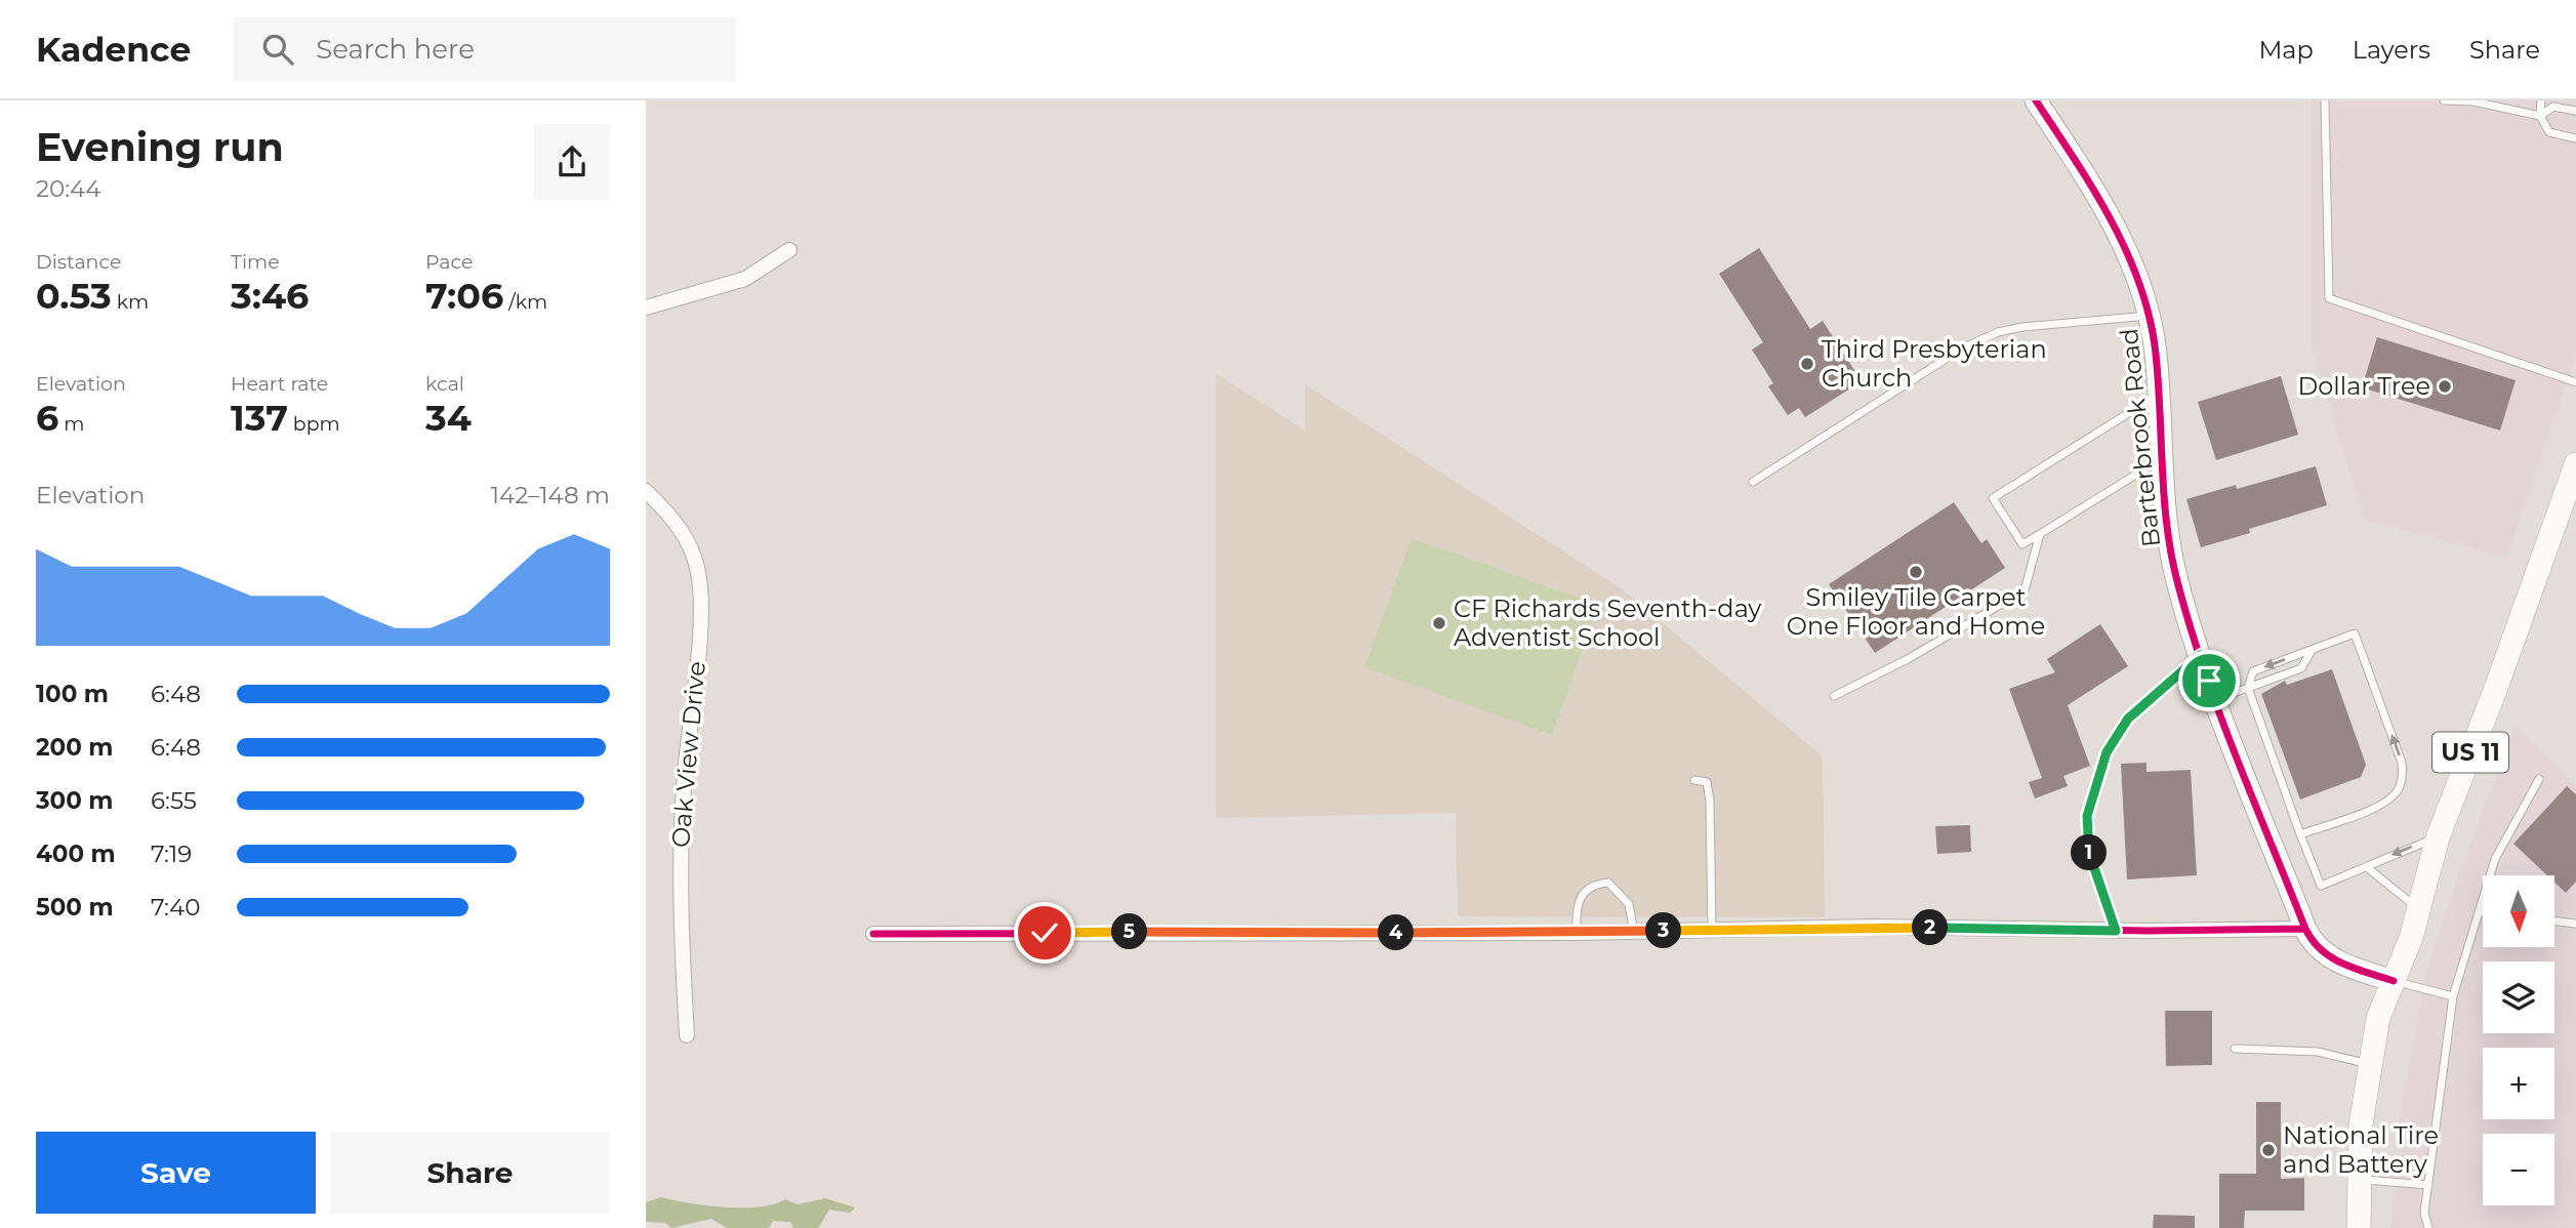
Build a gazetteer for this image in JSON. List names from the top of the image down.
{
  "streets": {
    "main road": ["US 11"],
    "street": ["Barterbrook Road", "Oak View Drive"]
  },
  "crossings": [
    ["Barterbrook Road", "US 11"]
  ],
  "places": [
    "Third Presbyterian Church",
    "Dollar Tree",
    "Smiley Tile Carpet One Floor and Home",
    "CF Richards Seventh-day Adventist School",
    "National Tire and Battery"
  ],
  "north": "bottom",
  "page": {
    "header": "Kadence",
    "search": "Search here",
    "nav": ["Map", "Layers", "Share"],
    "heading": ["Evening run", "20:44"],
    "stats": [
      ["Distance", "0.53 km"],
      ["Time", "3:46"],
      ["Pace", "7:06 /km"],
      ["Elevation", "6 m"],
      ["Heart rate", "137 bpm"],
      ["kcal", "34"]
    ],
    "chart": ["Elevation", "142–148 m"],
    "list": [
      {
        "name": "100 m",
        "note": "6:48"
      },
      {
        "name": "200 m",
        "note": "6:48"
      },
      {
        "name": "300 m",
        "note": "6:55"
      },
      {
        "name": "400 m",
        "note": "7:19"
      },
      {
        "name": "500 m",
        "note": "7:40"
      }
    ],
    "pins": [
      "1",
      "2",
      "3",
      "5",
      "4"
    ],
    "map_buttons": ["+", "−"],
    "buttons": ["Save", "Share"]
  }
}
